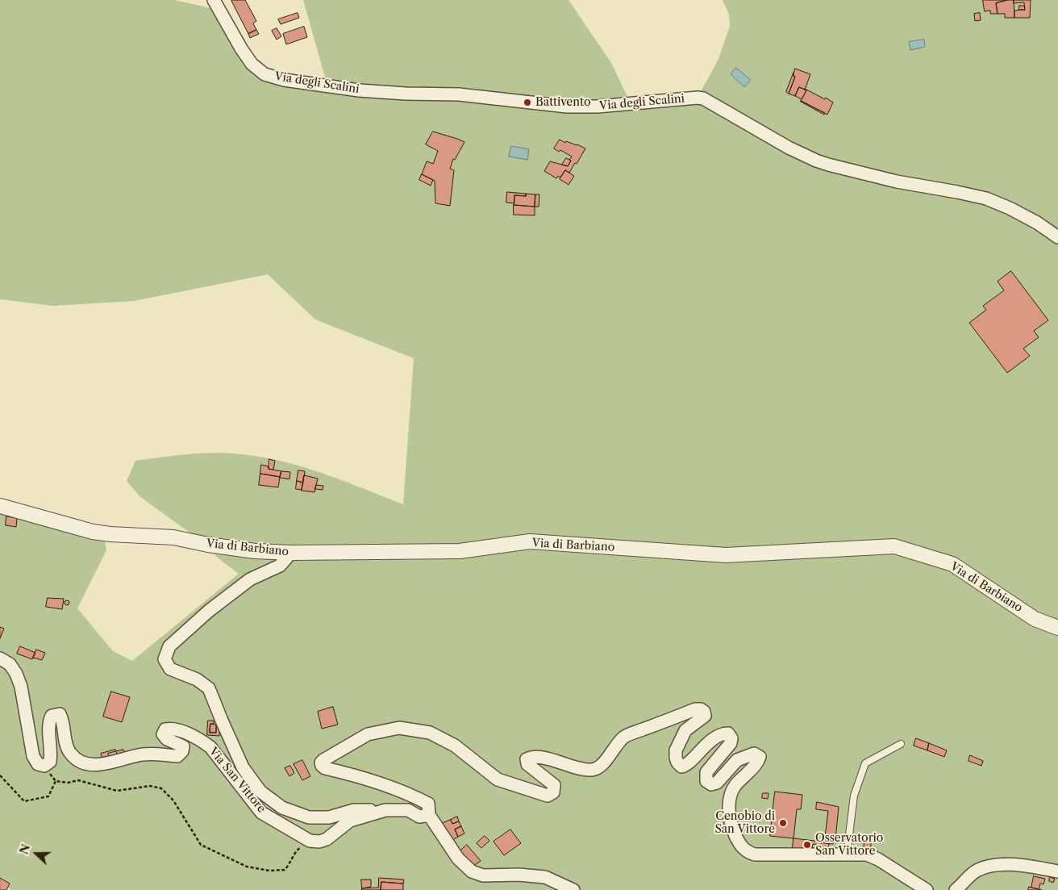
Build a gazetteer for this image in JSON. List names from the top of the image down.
{
  "streets": {
    "street": ["Via degli Scalini", "Via di Barbiano", "Via San Vittore"]
  },
  "crossings": [
    ["Via di Barbiano", "Via San Vittore"]
  ],
  "places": ["Battivento", "Cenobio di San Vittore", "Osservatorio San Vittore"],
  "north": "left"
}
